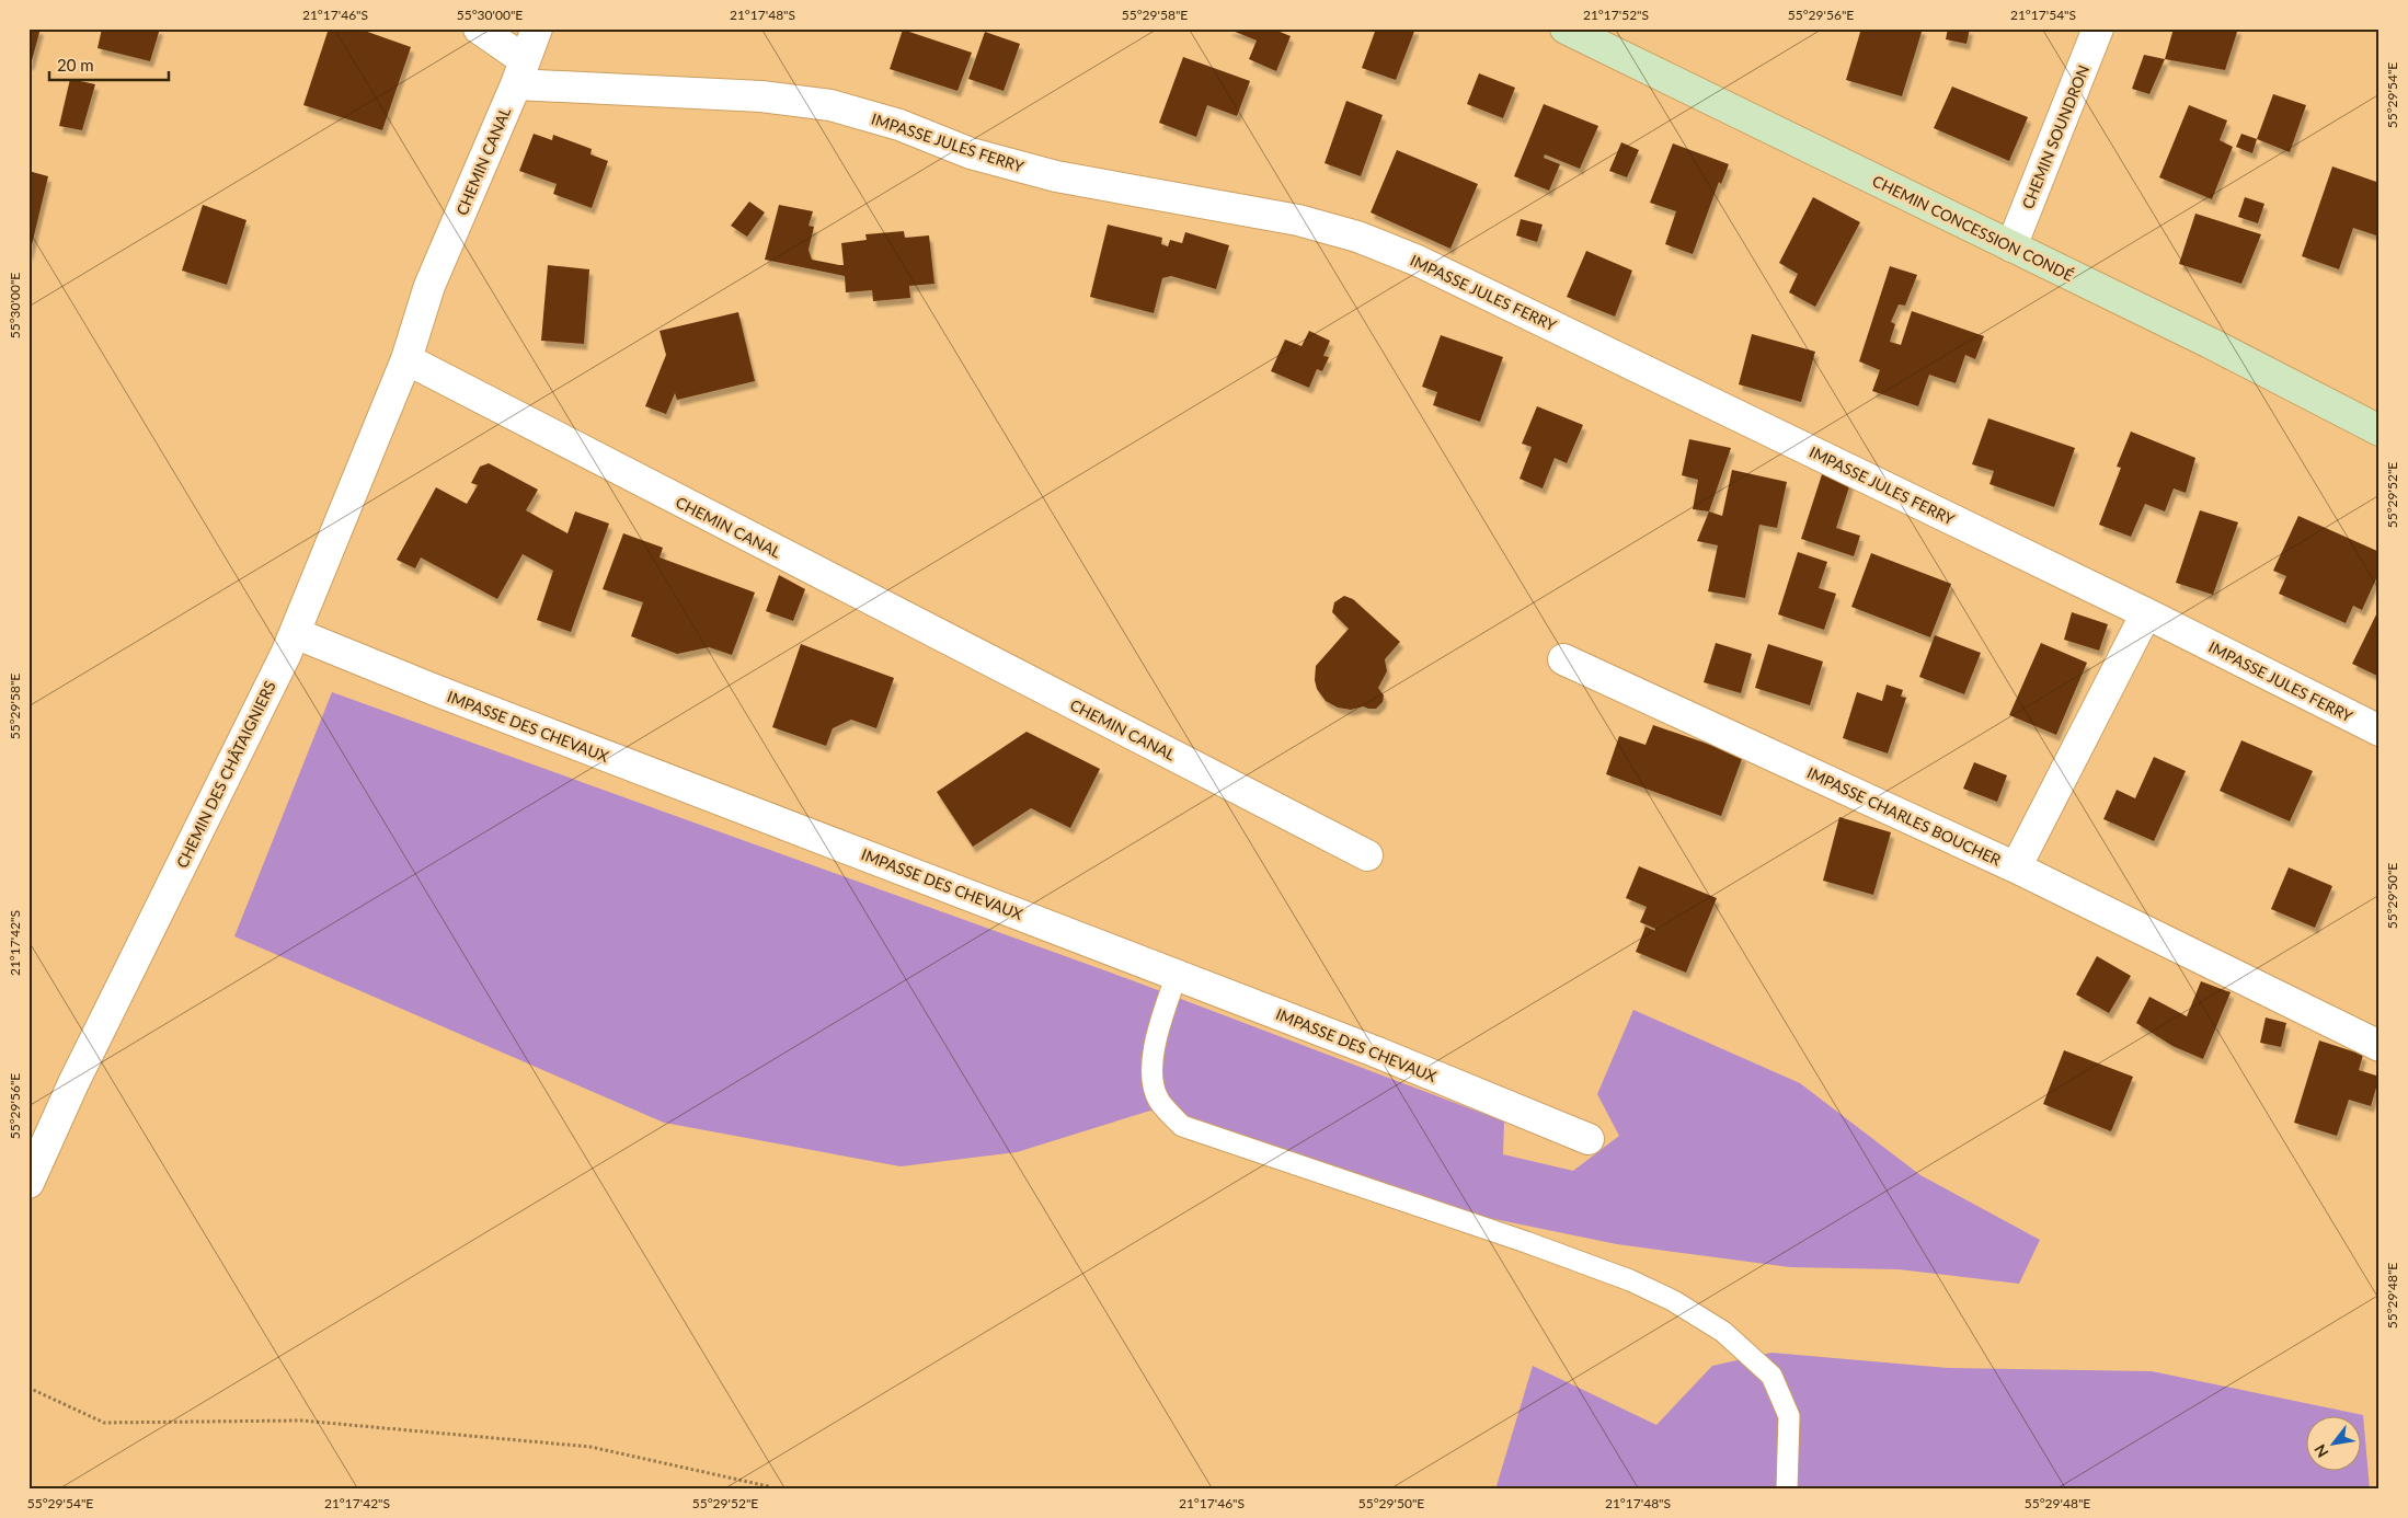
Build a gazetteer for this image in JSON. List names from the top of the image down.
{
  "streets": {
    "street": [
      "CHEMIN SOUNDRON",
      "IMPASSE JULES FERRY",
      "CHEMIN CANAL",
      "CHEMIN CONCESSION CONDÉ",
      "IMPASSE DES CHEVAUX",
      "CHEMIN DES CHÂTAIGNIERS",
      "IMPASSE CHARLES BOUCHER"
    ]
  },
  "crossings": [
    ["CHEMIN SOUNDRON", "CHEMIN CONCESSION CONDÉ"],
    ["IMPASSE JULES FERRY", "CHEMIN CANAL"],
    ["IMPASSE JULES FERRY", "IMPASSE CHARLES BOUCHER"],
    ["CHEMIN CANAL", "CHEMIN DES CHÂTAIGNIERS"],
    ["IMPASSE DES CHEVAUX", "CHEMIN DES CHÂTAIGNIERS"]
  ],
  "scale_bar": "20 m",
  "north": "bottom left",
  "coordinates": [
    "21°17'46\"S",
    "55°30'00\"E",
    "21°17'48\"S",
    "55°29'58\"E",
    "21°17'52\"S",
    "55°29'56\"E",
    "21°17'54\"S",
    "55°29'54\"E",
    "55°29'52\"E",
    "55°29'50\"E",
    "21°17'42\"S",
    "55°29'48\"E"
  ]
}
